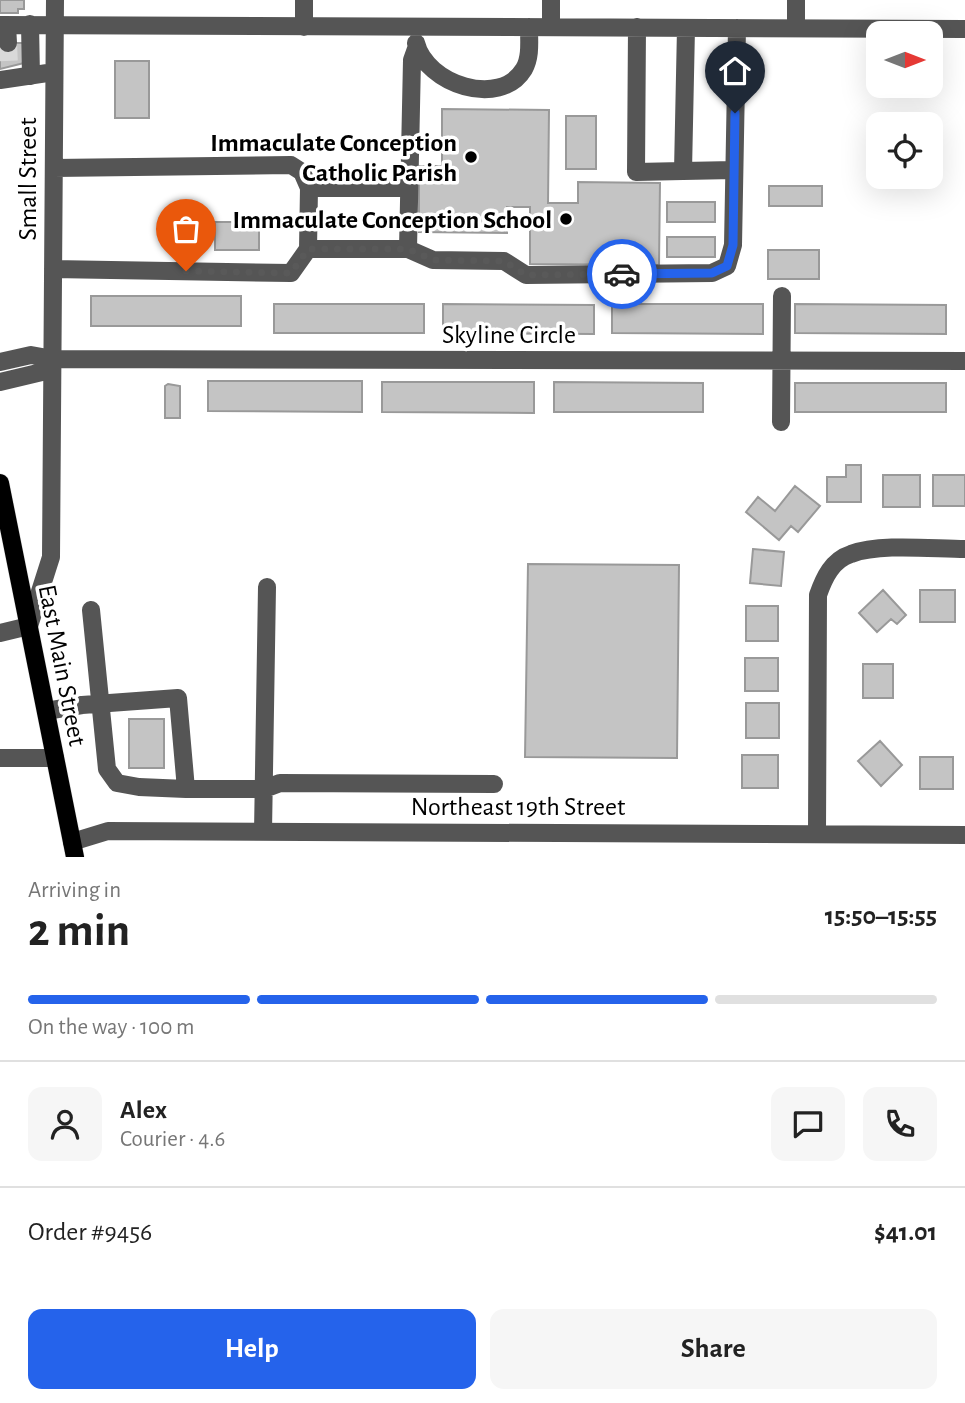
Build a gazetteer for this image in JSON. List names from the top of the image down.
{
  "streets": {
    "main road": ["East Main Street"],
    "street": ["Small Street", "Skyline Circle", "Northeast 19th Street"]
  },
  "crossings": [
    ["Small Street", "Skyline Circle"],
    ["Small Street", "East Main Street"],
    ["East Main Street", "Northeast 19th Street"]
  ],
  "places": ["Immaculate Conception Catholic Parish", "Immaculate Conception School"],
  "north": "right",
  "page": {
    "heading": ["2 min", "Arriving in", "15:50–15:55"],
    "panel": [
      "Alex",
      "Courier · 4.6",
      "Order #9456",
      "$41.01"
    ],
    "bar": "On the way · 100 m",
    "buttons": ["Help", "Share"]
  }
}
